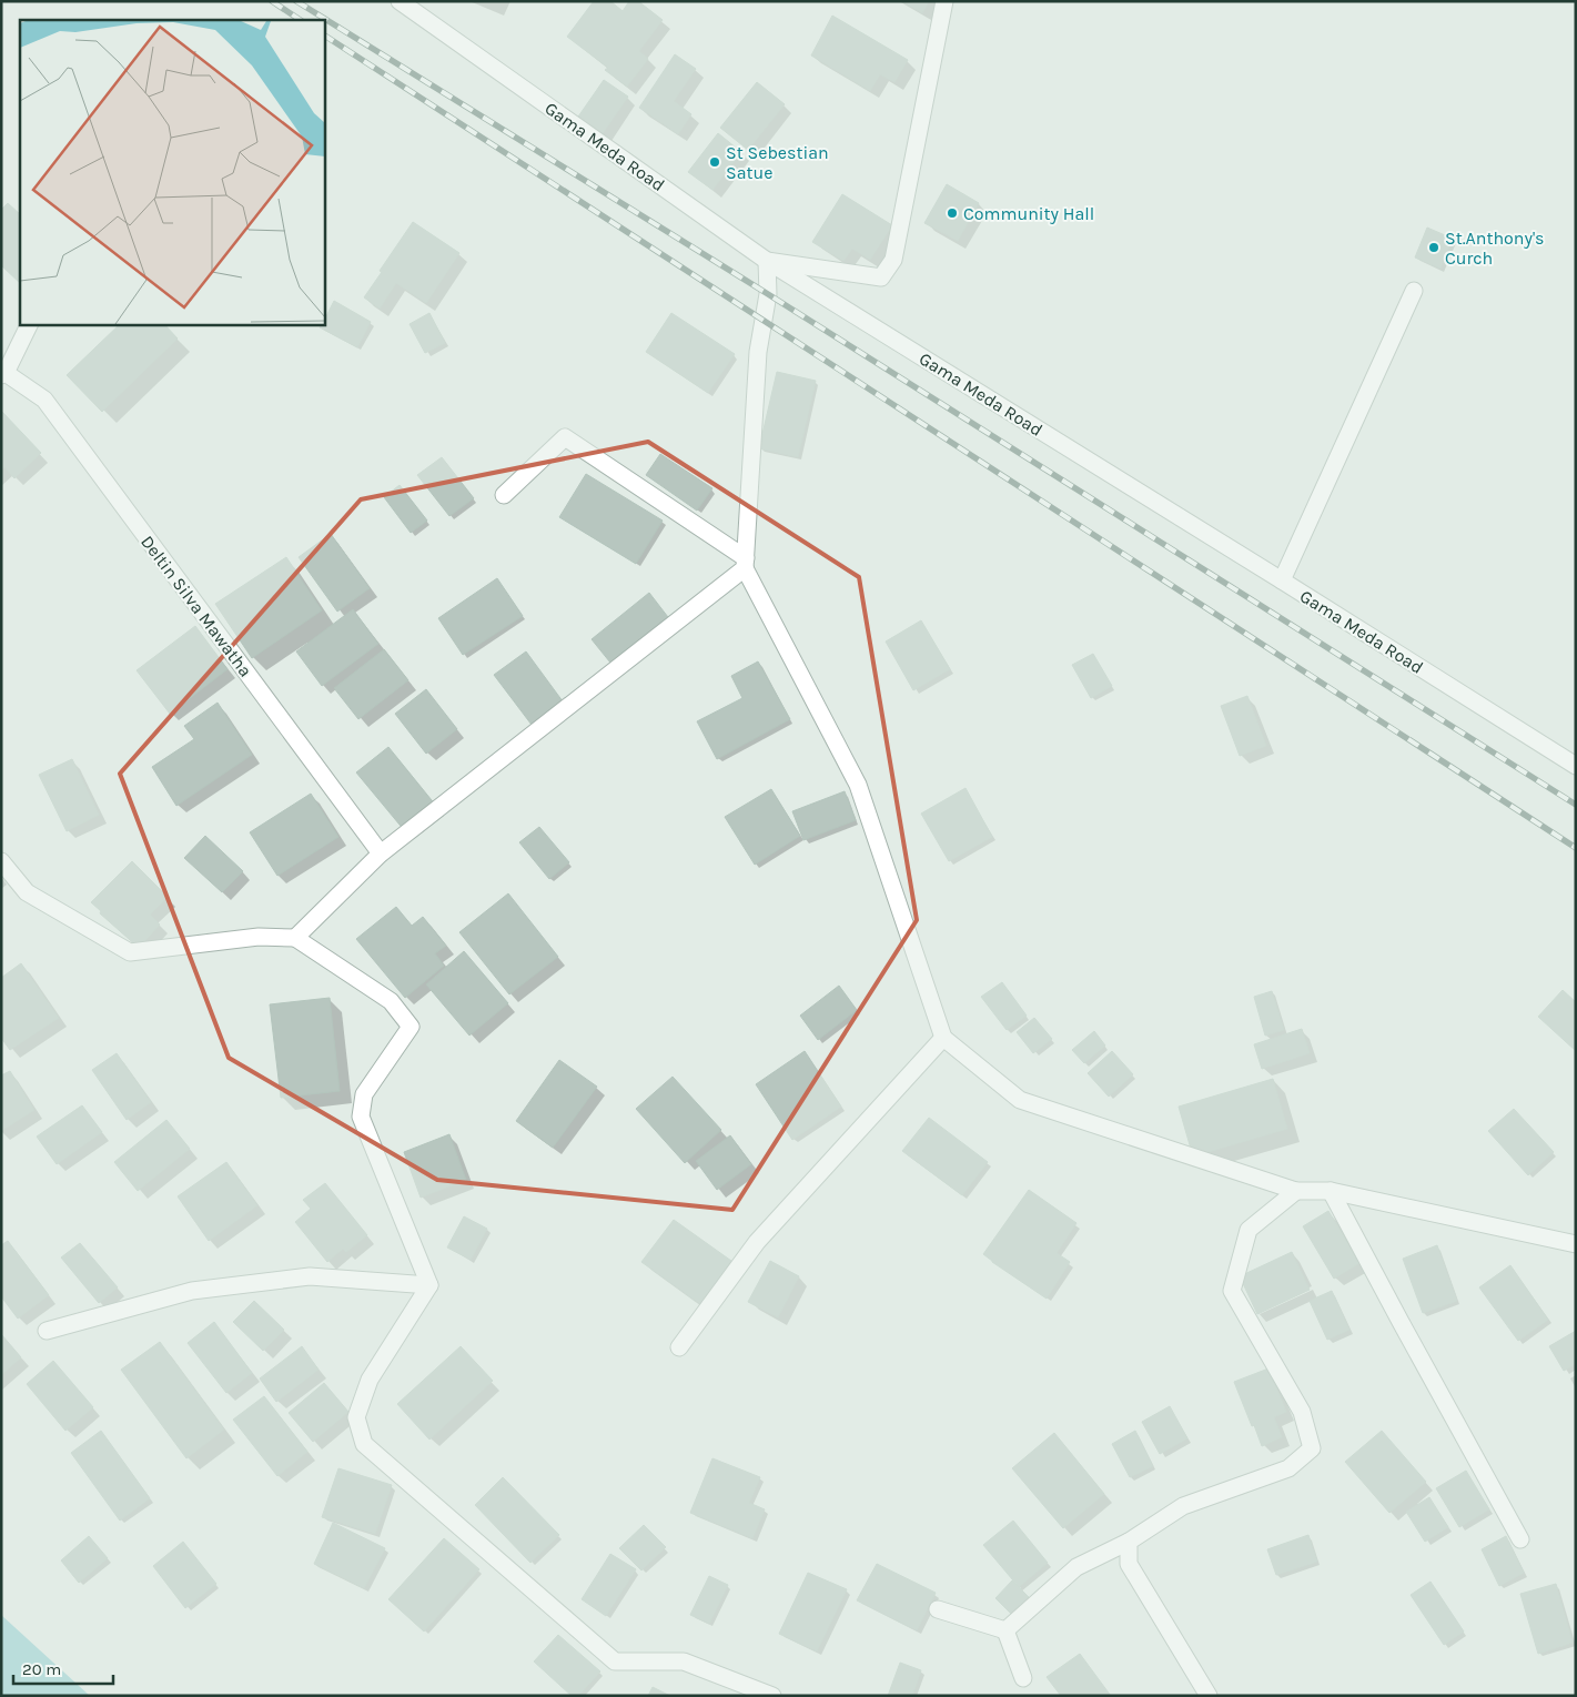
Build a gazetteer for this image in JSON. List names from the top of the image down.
{
  "streets": {
    "street": ["Gama Meda Road", "Deltin Silva Mawatha"]
  },
  "places": ["St Sebestian Satue", "Community Hall", "St.Anthony's Curch"],
  "scale_bar": "20 m"
}
